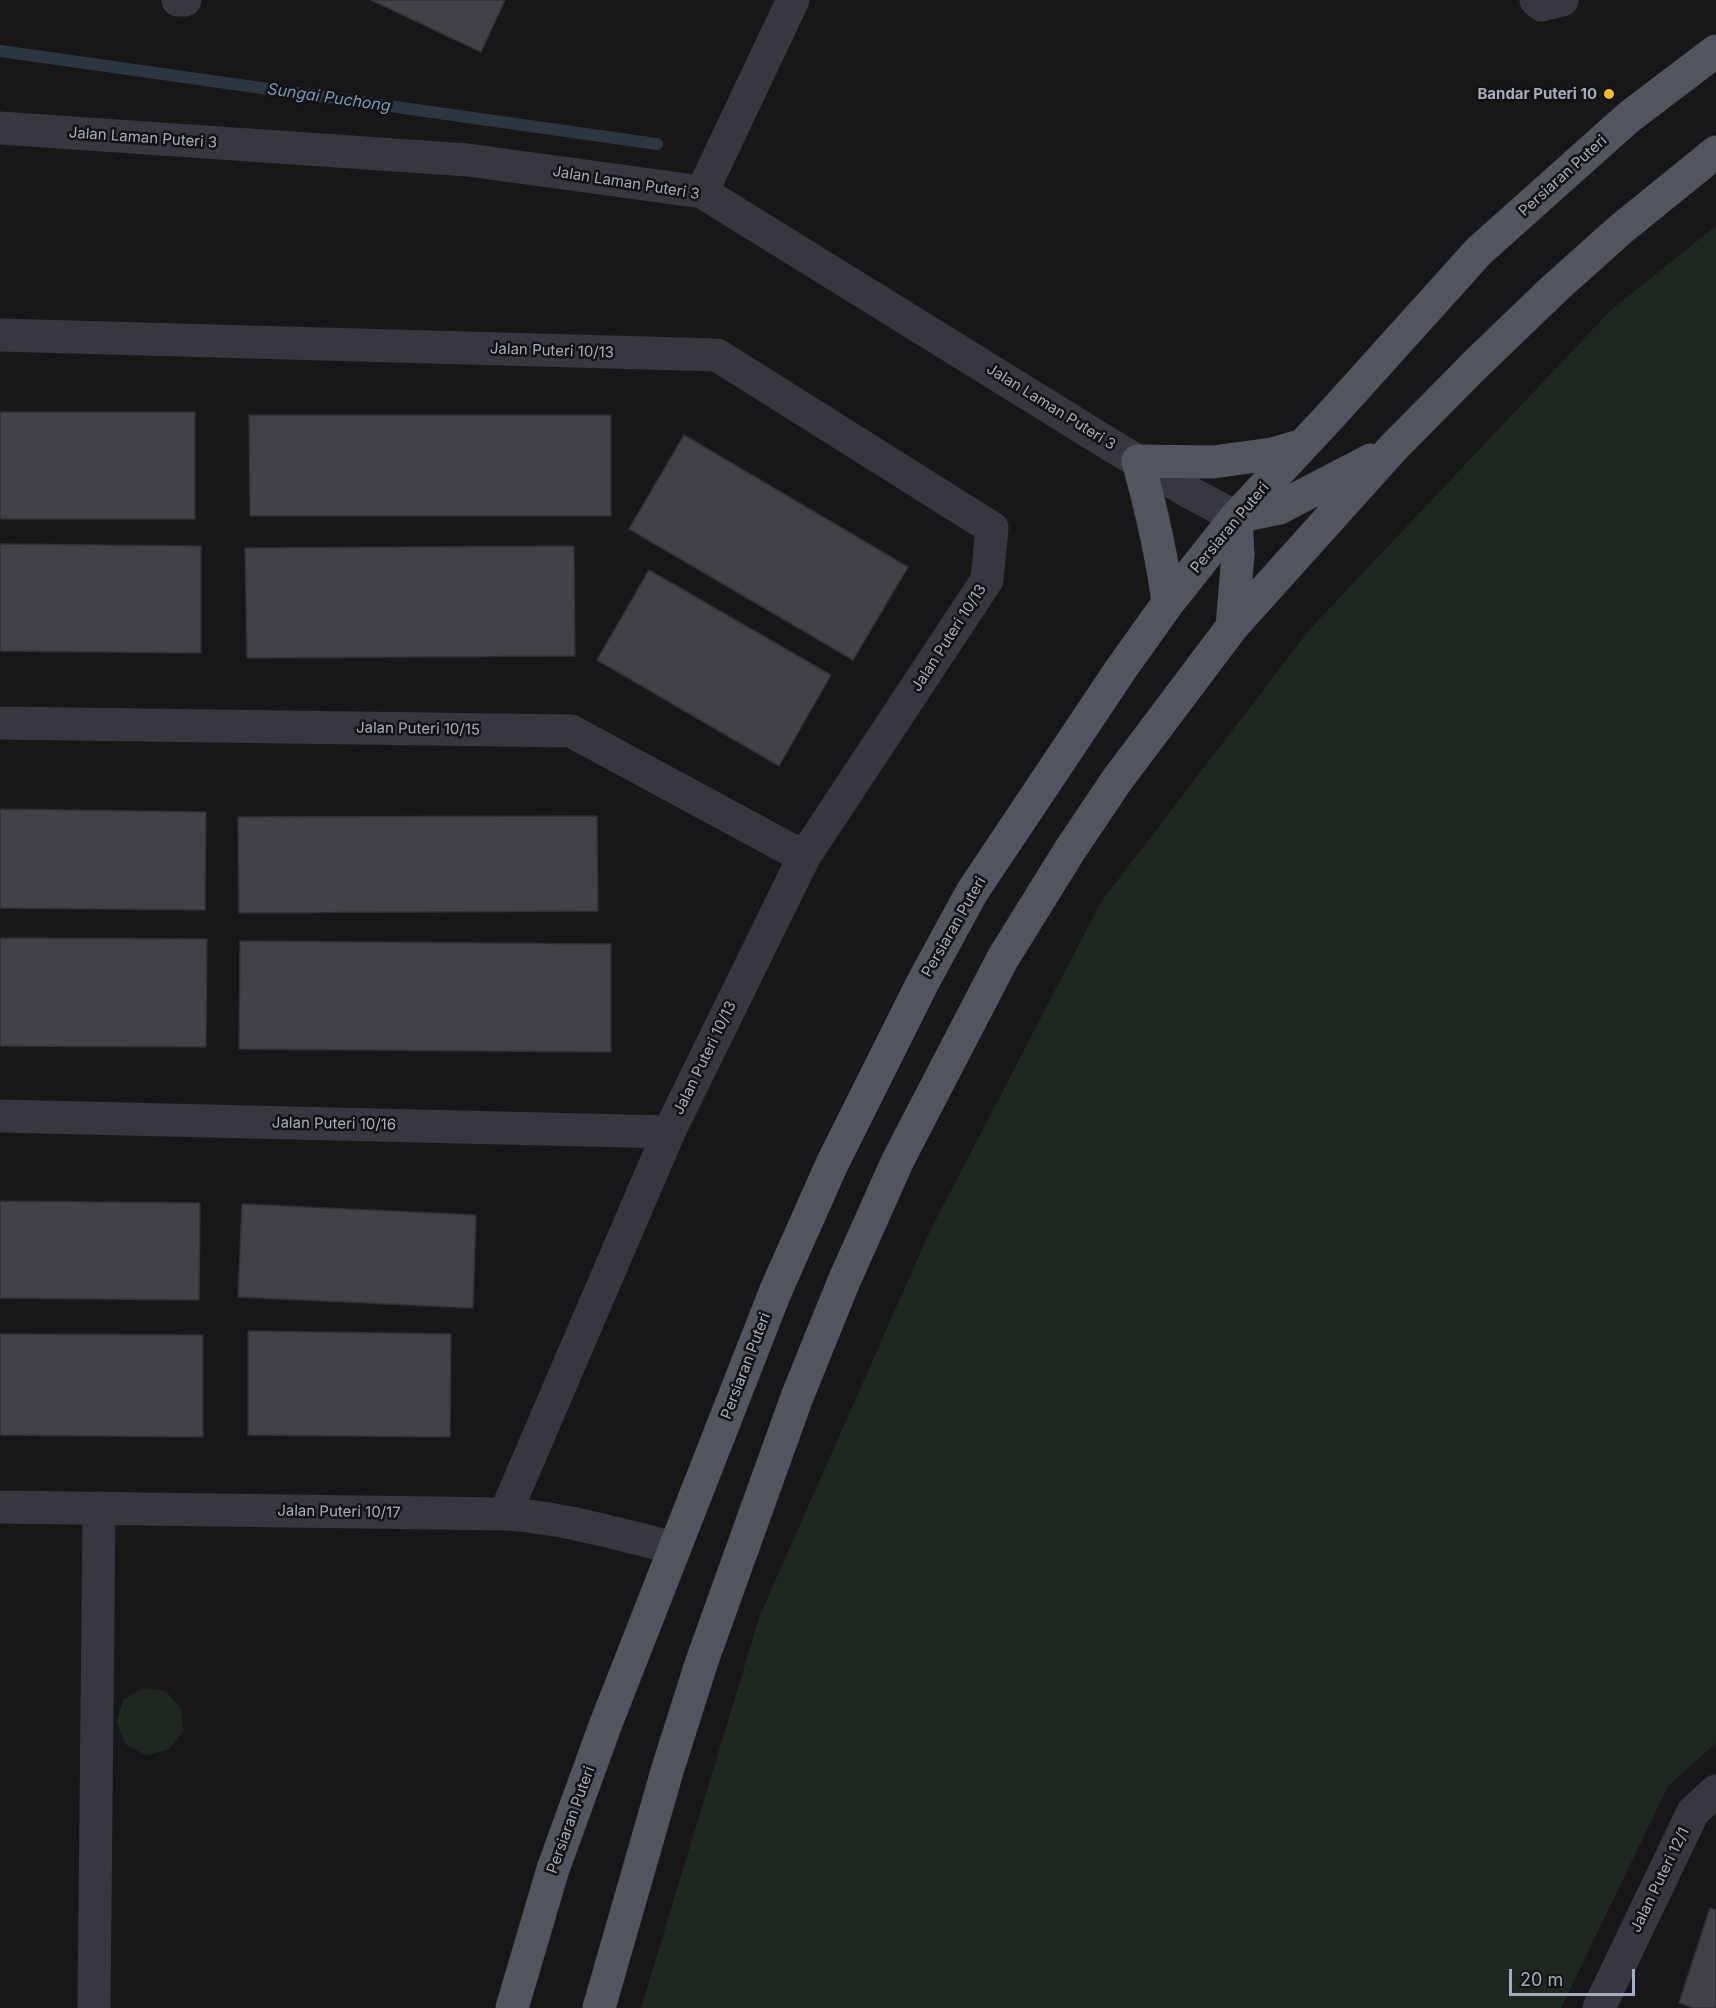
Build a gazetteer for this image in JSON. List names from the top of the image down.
{
  "streets": {
    "main road": ["Persiaran Puteri"],
    "street": [
      "Jalan Laman Puteri 3",
      "Jalan Puteri 10/13",
      "Jalan Puteri 10/15",
      "Jalan Puteri 10/16",
      "Jalan Puteri 10/17",
      "Jalan Puteri 12/1"
    ]
  },
  "crossings": [
    ["Jalan Laman Puteri 3", "Persiaran Puteri"],
    ["Persiaran Puteri", "Jalan Puteri 10/17"],
    ["Jalan Puteri 10/13", "Jalan Puteri 10/15"],
    ["Jalan Puteri 10/13", "Jalan Puteri 10/16"],
    ["Jalan Puteri 10/13", "Jalan Puteri 10/17"]
  ],
  "water": ["Sungai Puchong"],
  "places": ["Bandar Puteri 10"],
  "scale_bar": "20 m"
}
